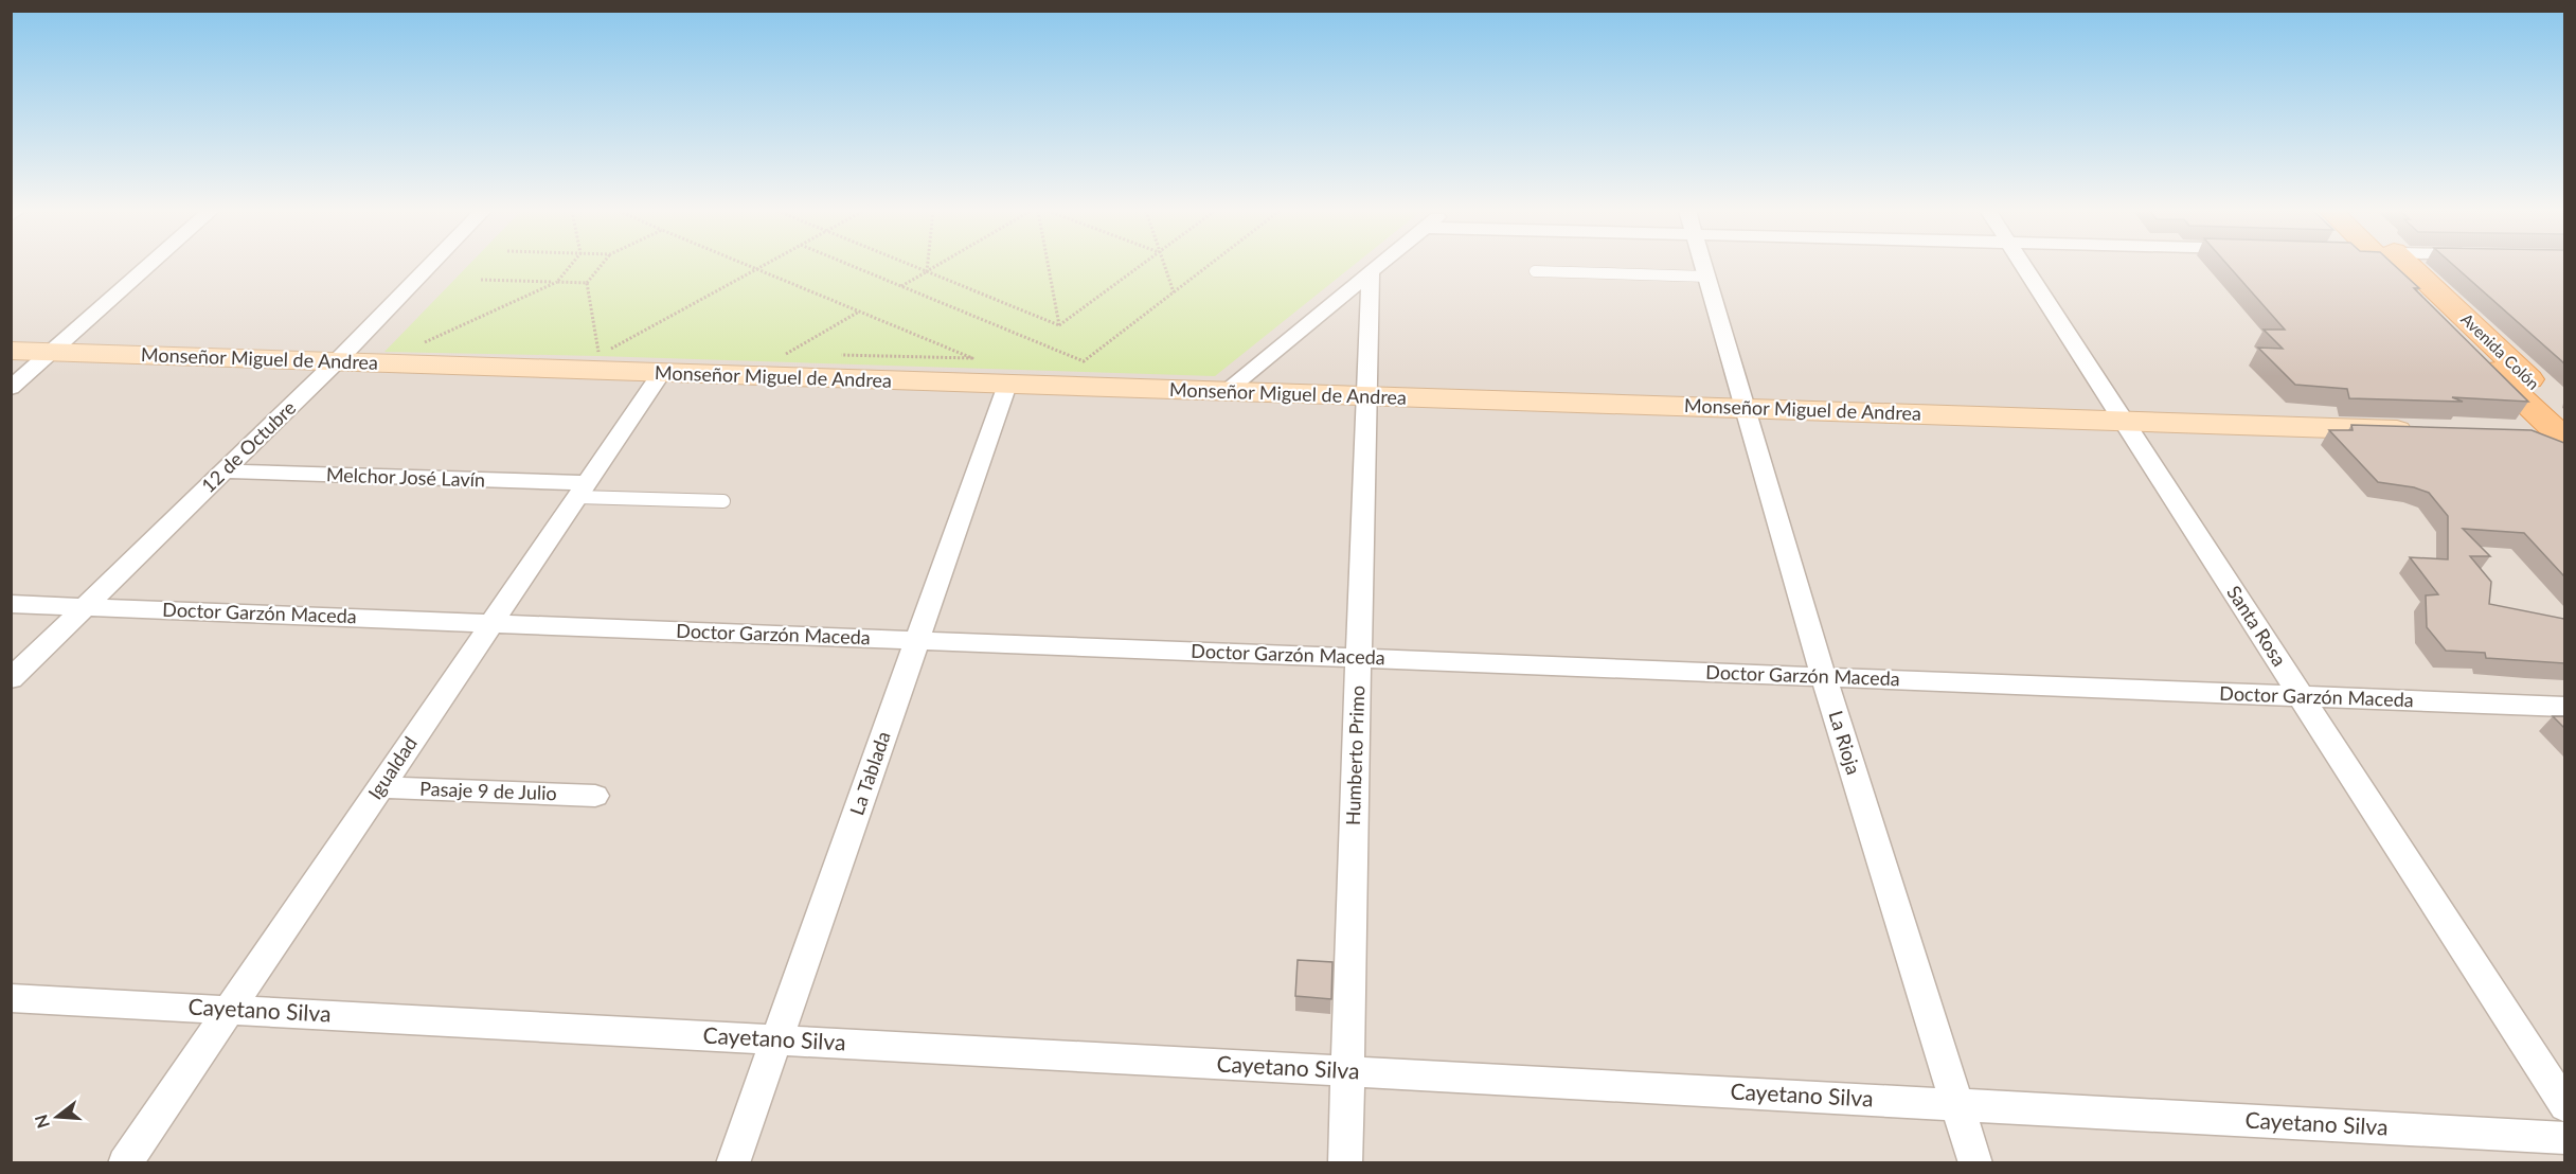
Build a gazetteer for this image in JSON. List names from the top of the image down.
{
  "streets": {
    "main road": ["Avenida Colón", "Monseñor Miguel de Andrea"],
    "street": [
      "12 de Octubre",
      "Melchor José Lavín",
      "Doctor Garzón Maceda",
      "Santa Rosa",
      "La Rioja",
      "Humberto Primo",
      "Igualdad",
      "La Tablada",
      "Pasaje 9 de Julio",
      "Cayetano Silva"
    ]
  },
  "crossings": [
    ["Monseñor Miguel de Andrea", "12 de Octubre"],
    ["Monseñor Miguel de Andrea", "Santa Rosa"],
    ["Monseñor Miguel de Andrea", "La Rioja"],
    ["Monseñor Miguel de Andrea", "Humberto Primo"],
    ["Monseñor Miguel de Andrea", "Igualdad"],
    ["Monseñor Miguel de Andrea", "La Tablada"],
    ["12 de Octubre", "Melchor José Lavín"],
    ["12 de Octubre", "Doctor Garzón Maceda"],
    ["Melchor José Lavín", "Igualdad"],
    ["Doctor Garzón Maceda", "Santa Rosa"],
    ["Doctor Garzón Maceda", "La Rioja"],
    ["Doctor Garzón Maceda", "Humberto Primo"],
    ["Doctor Garzón Maceda", "Igualdad"],
    ["Doctor Garzón Maceda", "La Tablada"],
    ["La Rioja", "Cayetano Silva"],
    ["Humberto Primo", "Cayetano Silva"],
    ["Igualdad", "Pasaje 9 de Julio"],
    ["Igualdad", "Cayetano Silva"],
    ["La Tablada", "Cayetano Silva"]
  ],
  "north": "left"
}
